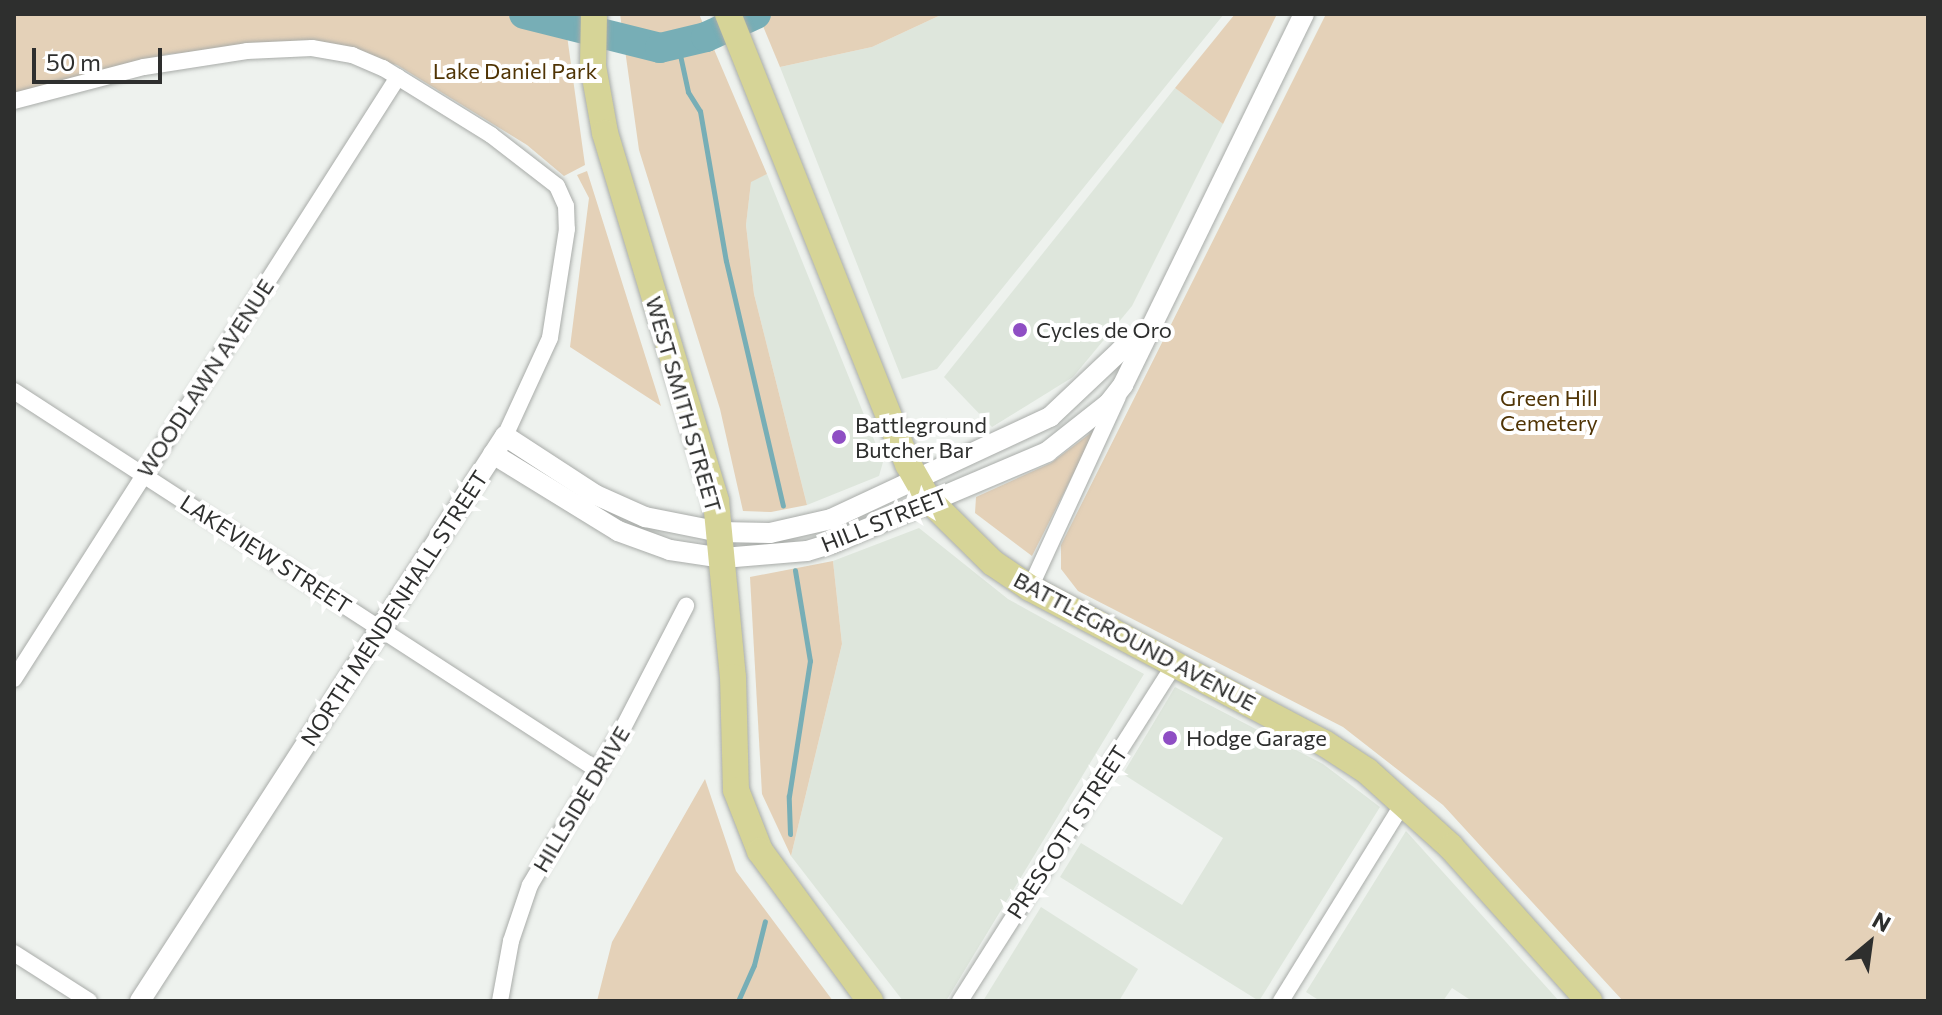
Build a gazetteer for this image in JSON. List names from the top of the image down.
{
  "streets": {
    "main road": ["WEST SMITH STREET", "BATTLEGROUND AVENUE"],
    "street": [
      "WOODLAWN AVENUE",
      "HILL STREET",
      "LAKEVIEW STREET",
      "NORTH MENDENHALL STREET",
      "HILLSIDE DRIVE",
      "PRESCOTT STREET"
    ]
  },
  "crossings": [
    ["WOODLAWN AVENUE", "LAKEVIEW STREET"],
    ["WOODLAWN AVENUE", "NORTH MENDENHALL STREET"],
    ["WEST SMITH STREET", "HILL STREET"],
    ["HILL STREET", "NORTH MENDENHALL STREET"],
    ["HILL STREET", "BATTLEGROUND AVENUE"],
    ["LAKEVIEW STREET", "NORTH MENDENHALL STREET"],
    ["LAKEVIEW STREET", "HILLSIDE DRIVE"],
    ["BATTLEGROUND AVENUE", "PRESCOTT STREET"]
  ],
  "parks": ["Lake Daniel Park", "Green Hill Cemetery"],
  "places": ["Cycles de Oro", "Battleground Butcher Bar", "Hodge Garage"],
  "scale_bar": "50 m",
  "north": "top right"
}
